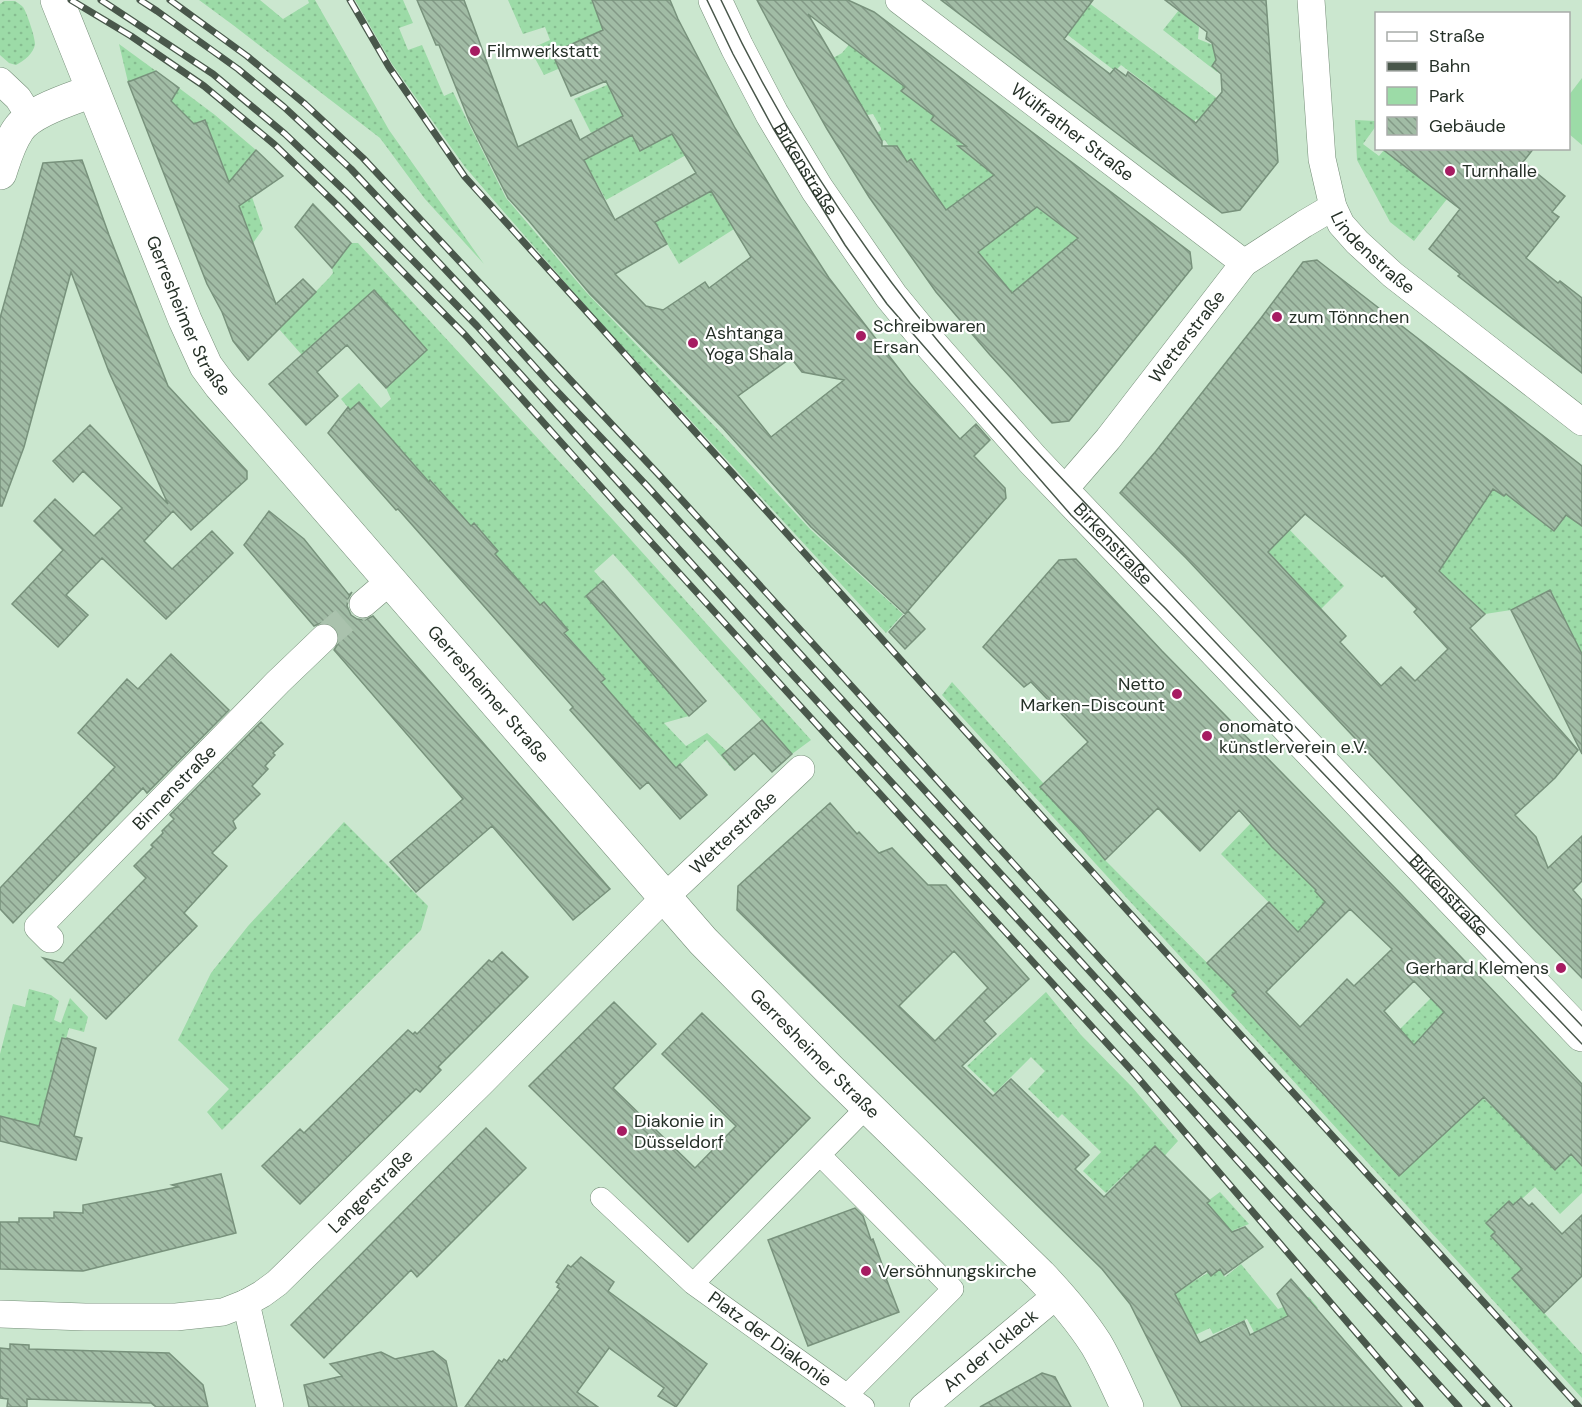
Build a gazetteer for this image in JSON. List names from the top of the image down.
{
  "streets": {
    "street": [
      "Wülfrather Straße",
      "Birkenstraße",
      "Lindenstraße",
      "Gerresheimer Straße",
      "Wetterstraße",
      "Binnenstraße",
      "Langerstraße",
      "Platz der Diakonie",
      "An der Icklack"
    ]
  },
  "crossings": [
    ["Wülfrather Straße", "Wetterstraße"],
    ["Birkenstraße", "Wetterstraße"],
    ["Lindenstraße", "Wetterstraße"],
    ["Gerresheimer Straße", "Wetterstraße"],
    ["Gerresheimer Straße", "Langerstraße"],
    ["Gerresheimer Straße", "Platz der Diakonie"],
    ["Gerresheimer Straße", "An der Icklack"],
    ["Wetterstraße", "Langerstraße"]
  ],
  "places": [
    "Filmwerkstatt",
    "Turnhalle",
    "zum Tönnchen",
    "Schreibwaren Ersan",
    "Ashtanga Yoga Shala",
    "Netto Marken-Discount",
    "onomato künstlerverein e.V.",
    "Gerhard Klemens",
    "Diakonie in Düsseldorf",
    "Versöhnungskirche"
  ],
  "legend": [
    "Straße",
    "Bahn",
    "Park",
    "Gebäude"
  ]
}
